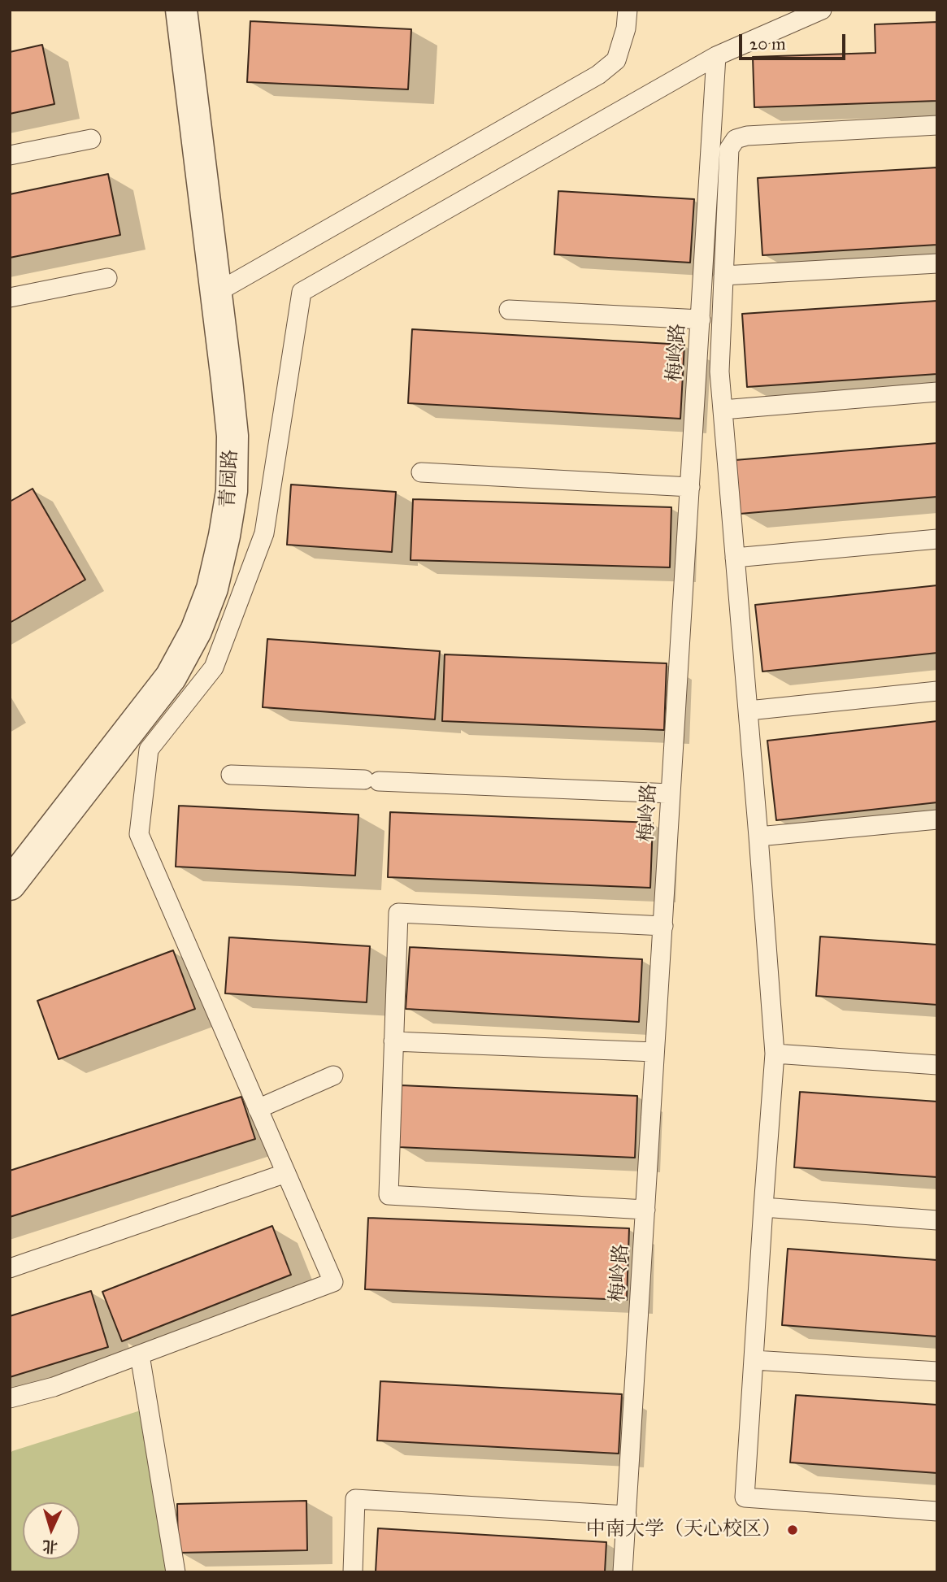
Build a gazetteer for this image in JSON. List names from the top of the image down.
{
  "streets": {
    "street": ["青园路"],
    "lane": ["梅岭路"]
  },
  "places": ["中南大学（天心校区）"],
  "scale_bar": "20 m",
  "north": "bottom"
}
